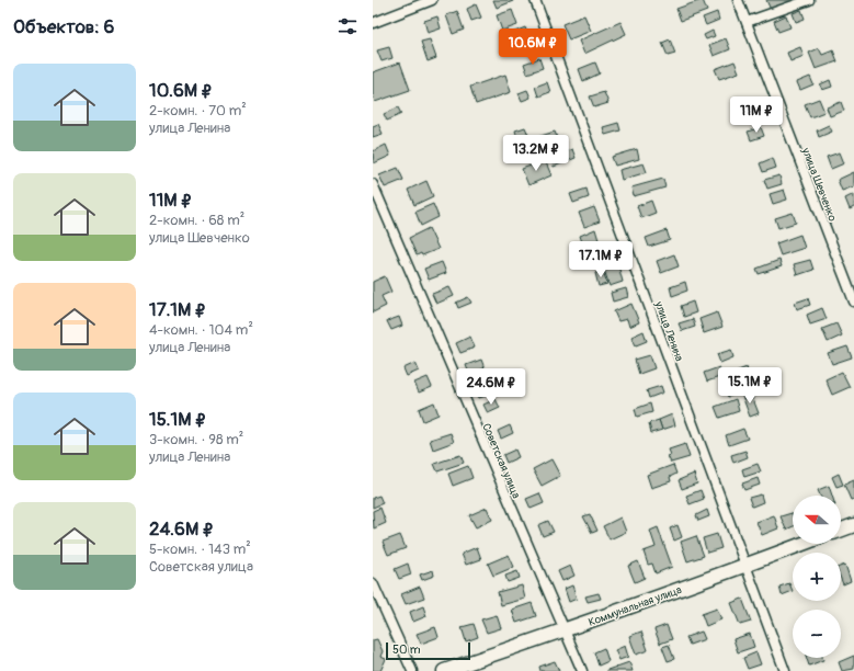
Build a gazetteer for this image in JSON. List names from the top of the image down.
{
  "streets": {
    "street": [
      "улица Шевченко",
      "улица Ленина",
      "Советская улица",
      "Коммунальная улица"
    ]
  },
  "crossings": [
    ["улица Ленина", "Коммунальная улица"],
    ["Советская улица", "Коммунальная улица"]
  ],
  "scale_bar": "50 m",
  "north": "left",
  "page": {
    "heading": "Объектов: 6",
    "price": [
      "10.6M ₽",
      "11M ₽",
      "13.2M ₽",
      "17.1M ₽",
      "15.1M ₽",
      "24.6M ₽"
    ],
    "list": [
      {
        "name": "10.6M ₽",
        "note": "2-комн. · 70 m² · улица Ленина"
      },
      {
        "name": "11M ₽",
        "note": "2-комн. · 68 m² · улица Шевченко"
      },
      {
        "name": "17.1M ₽",
        "note": "4-комн. · 104 m² · улица Ленина"
      },
      {
        "name": "15.1M ₽",
        "note": "3-комн. · 98 m² · улица Ленина"
      },
      {
        "name": "24.6M ₽",
        "note": "5-комн. · 143 m² · Советская улица"
      }
    ],
    "map_buttons": ["+", "−"],
    "scale": "50 m"
  }
}
